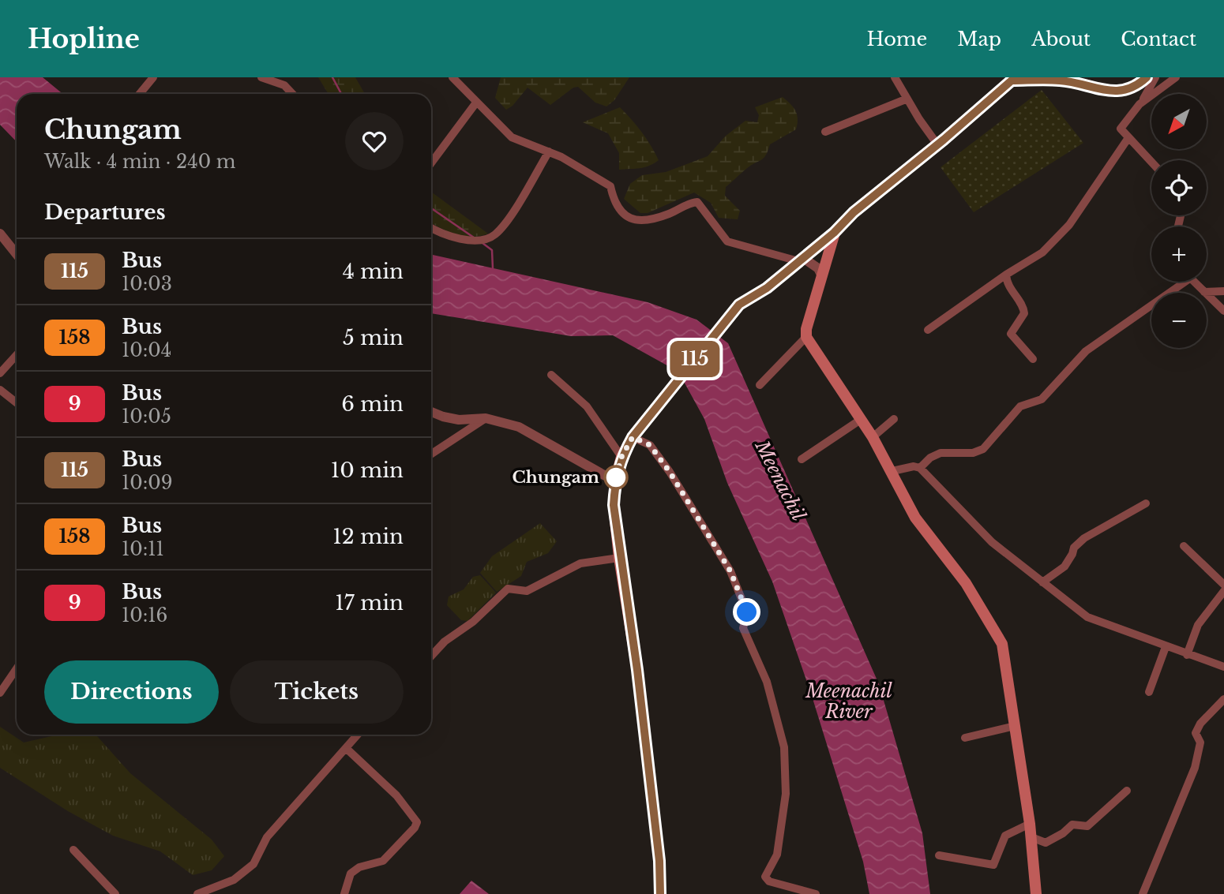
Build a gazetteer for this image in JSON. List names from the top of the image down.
{
  "water": ["Meenachil", "Meenachil River"],
  "places": ["Chungam"],
  "lines": ["bus line 115"],
  "north": "bottom left",
  "page": {
    "header": "Hopline",
    "nav": [
      "Home",
      "Map",
      "About",
      "Contact"
    ],
    "on_map": "115",
    "map_buttons": ["+", "−"],
    "heading": [
      ["Chungam", "Walk · 4 min · 240 m"],
      "Departures"
    ],
    "list": [
      {
        "mark": "115",
        "name": "Bus",
        "note": "10:03",
        "value": "4 min"
      },
      {
        "mark": "158",
        "name": "Bus",
        "note": "10:04",
        "value": "5 min"
      },
      {
        "mark": "9",
        "name": "Bus",
        "note": "10:05",
        "value": "6 min"
      },
      {
        "mark": "115",
        "name": "Bus",
        "note": "10:09",
        "value": "10 min"
      },
      {
        "mark": "158",
        "name": "Bus",
        "note": "10:11",
        "value": "12 min"
      },
      {
        "mark": "9",
        "name": "Bus",
        "note": "10:16",
        "value": "17 min"
      }
    ],
    "buttons": ["Directions", "Tickets"]
  }
}
